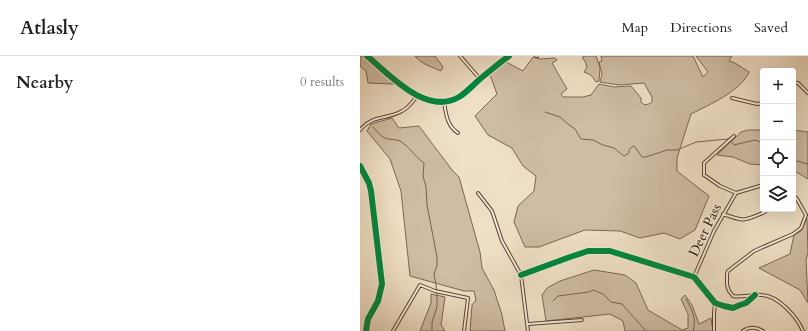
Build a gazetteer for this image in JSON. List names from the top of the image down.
{
  "streets": {
    "street": ["Deer Pass"]
  },
  "page": {
    "header": "Atlasly",
    "nav": ["Map", "Directions", "Saved"],
    "heading": ["Nearby", "0 results"],
    "map_buttons": ["+", "−"]
  }
}
